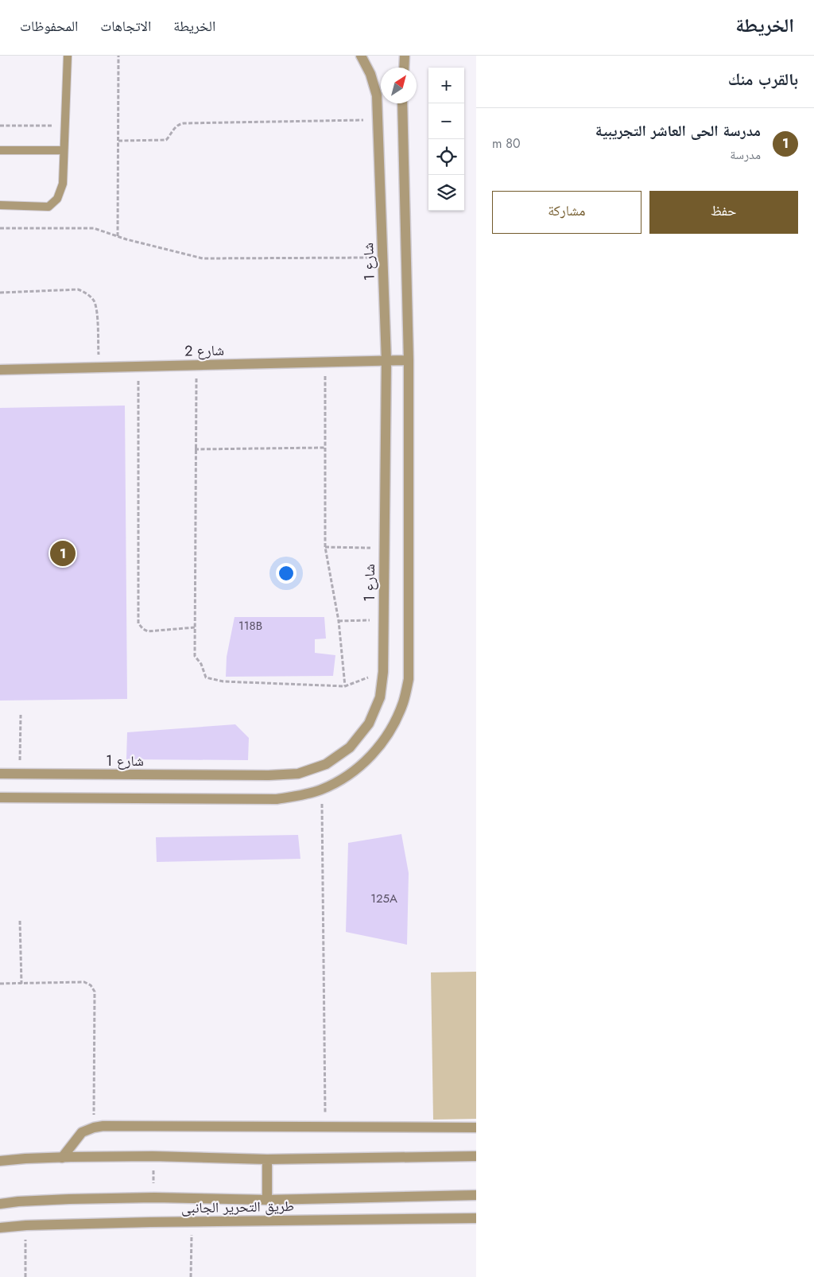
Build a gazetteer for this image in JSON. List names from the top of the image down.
{
  "streets": {
    "street": ["شارع 1", "شارع 2", "طريق التحرير الجانبى"]
  },
  "crossings": [
    ["شارع 1", "شارع 2"]
  ],
  "house_numbers": ["118B", "125A"],
  "north": "top right",
  "page": {
    "header": "الخريطة",
    "nav": ["الخريطة", "الاتجاهات", "المحفوظات"],
    "heading": "بالقرب منك",
    "map_buttons": ["+", "−"],
    "list": [
      {
        "mark": "1",
        "name": "مدرسة الحى العاشر التجريبية",
        "note": "مدرسة",
        "value": "80 m"
      }
    ],
    "buttons": ["حفظ", "مشاركة"],
    "pins": "1"
  }
}
